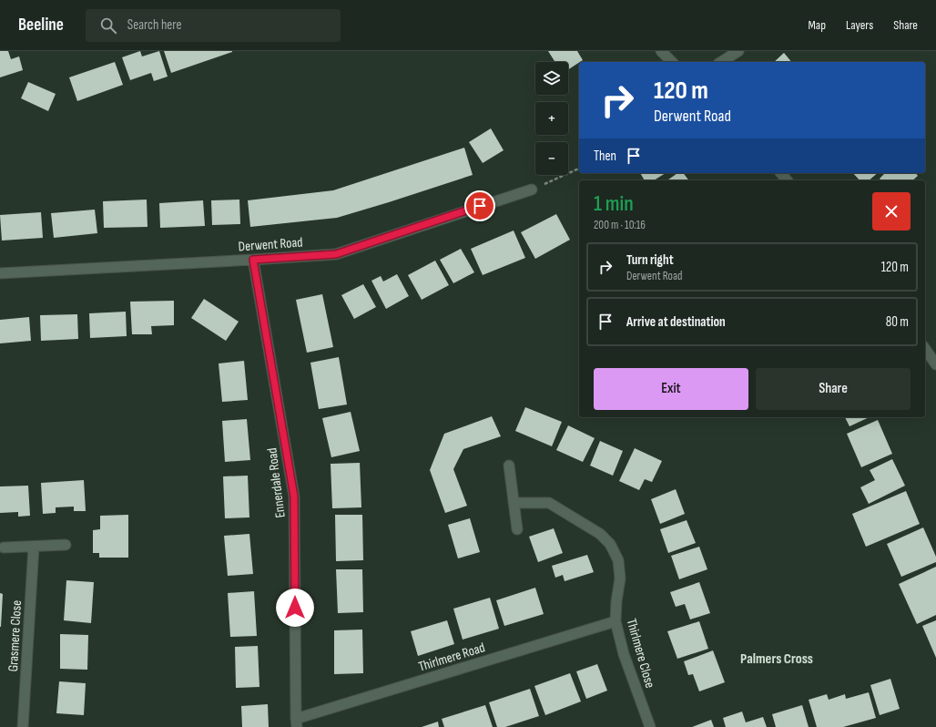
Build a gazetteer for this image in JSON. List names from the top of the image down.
{
  "streets": {
    "street": [
      "Derwent Road",
      "Ennerdale Road",
      "Grasmere Close",
      "Thirlmere Close",
      "Thirlmere Road"
    ]
  },
  "crossings": [
    ["Derwent Road", "Ennerdale Road"],
    ["Ennerdale Road", "Thirlmere Road"],
    ["Thirlmere Close", "Thirlmere Road"]
  ],
  "districts": ["Palmers Cross"],
  "page": {
    "header": "Beeline",
    "search": "Search here",
    "nav": ["Map", "Layers", "Share"],
    "map_buttons": ["+", "−"],
    "turn": ["120 m", "Derwent Road"],
    "then": "Then",
    "heading": ["1 min", "200 m · 10:16"],
    "list": [
      {
        "name": "Turn right",
        "note": "Derwent Road",
        "value": "120 m"
      },
      {
        "name": "Arrive at destination",
        "value": "80 m"
      }
    ],
    "buttons": ["Exit", "Share"]
  }
}
